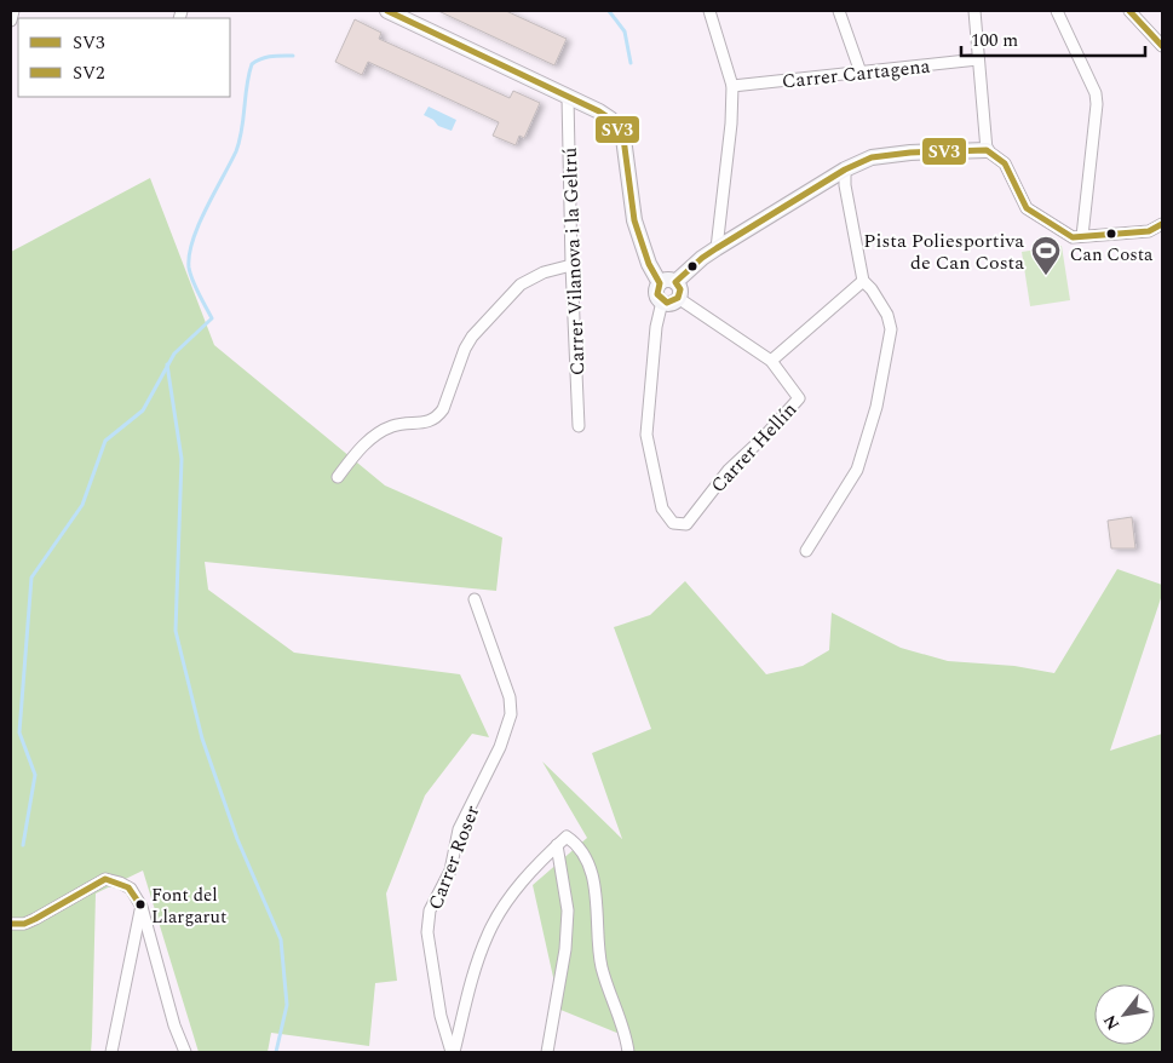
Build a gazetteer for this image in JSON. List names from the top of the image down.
{
  "streets": {
    "street": [
      "Carrer Cartagena",
      "Carrer Vilanova i la Geltrú",
      "Carrer Hellín",
      "Carrer Roser"
    ]
  },
  "places": {
    "other": ["Can Costa", "Font del Llargarut"],
    "sports": ["Pista Poliesportiva de Can Costa"]
  },
  "lines": ["transit line SV3", "transit line SV2"],
  "legend": ["SV3", "SV2"],
  "scale_bar": "100 m",
  "north": "bottom left"
}
